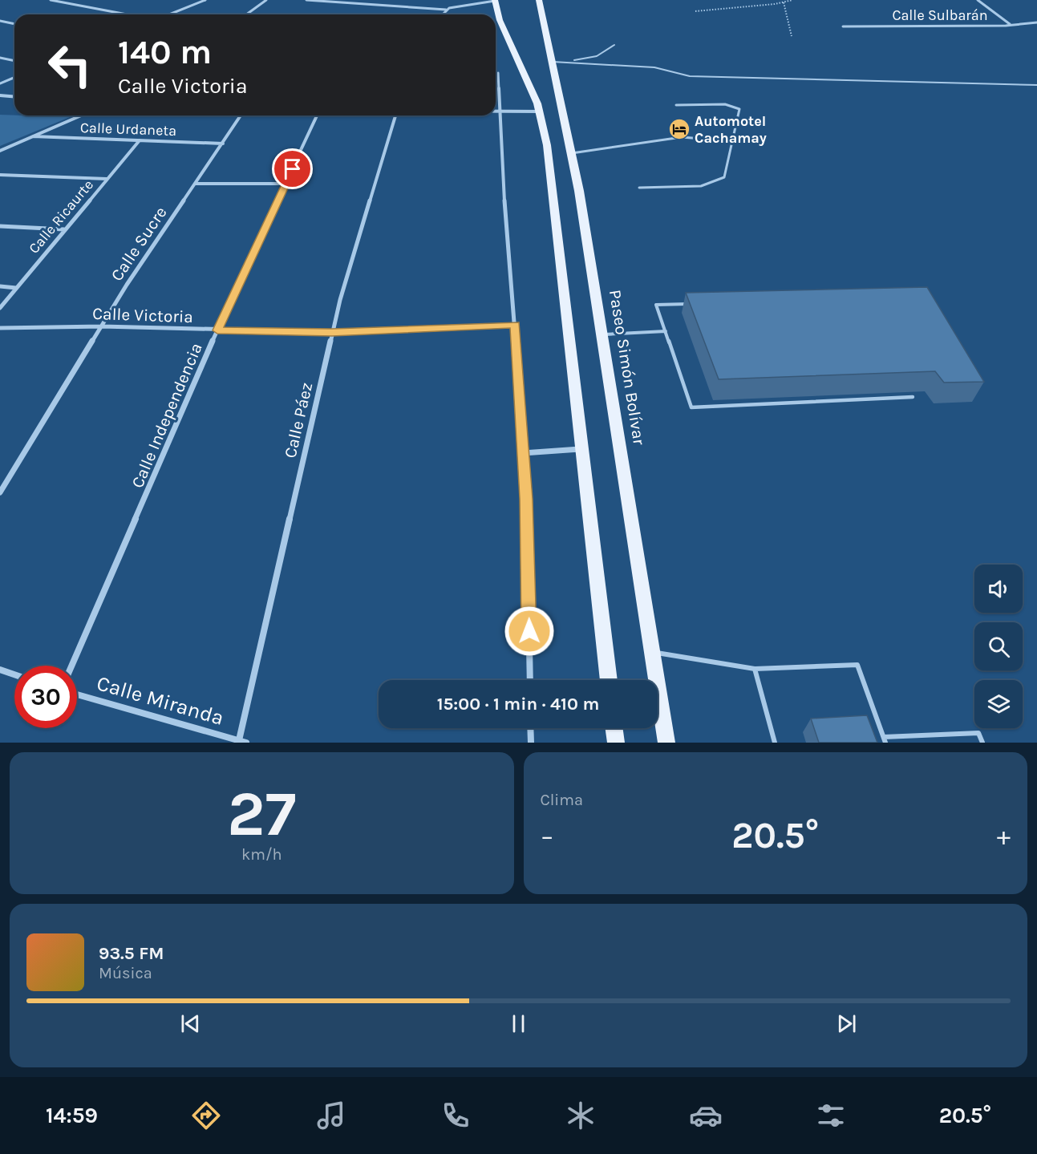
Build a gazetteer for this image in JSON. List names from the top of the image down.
{
  "streets": {
    "main road": ["Paseo Simón Bolívar"],
    "street": [
      "Calle Sulbarán",
      "Calle Urdaneta",
      "Calle Ricaurte",
      "Calle Sucre",
      "Calle Victoria",
      "Calle Independencia",
      "Calle Páez",
      "Calle Miranda"
    ]
  },
  "crossings": [
    ["Calle Urdaneta", "Calle Ricaurte"],
    ["Calle Urdaneta", "Calle Sucre"],
    ["Calle Sucre", "Calle Victoria"],
    ["Calle Victoria", "Calle Independencia"],
    ["Calle Victoria", "Calle Páez"],
    ["Calle Páez", "Calle Miranda"]
  ],
  "places": {
    "hotel": ["Automotel Cachamay"]
  },
  "page": {
    "turn": ["140 m", "Calle Victoria"],
    "limit": "30",
    "trip": "15:00 · 1 min · 410 m",
    "tile": [
      ["27", "km/h"],
      "Clima"
    ],
    "heat": ["−", "20.5°", "+"],
    "song": ["93.5 FM", "Música"],
    "tabs": ["14:59", "20.5°"]
  }
}
